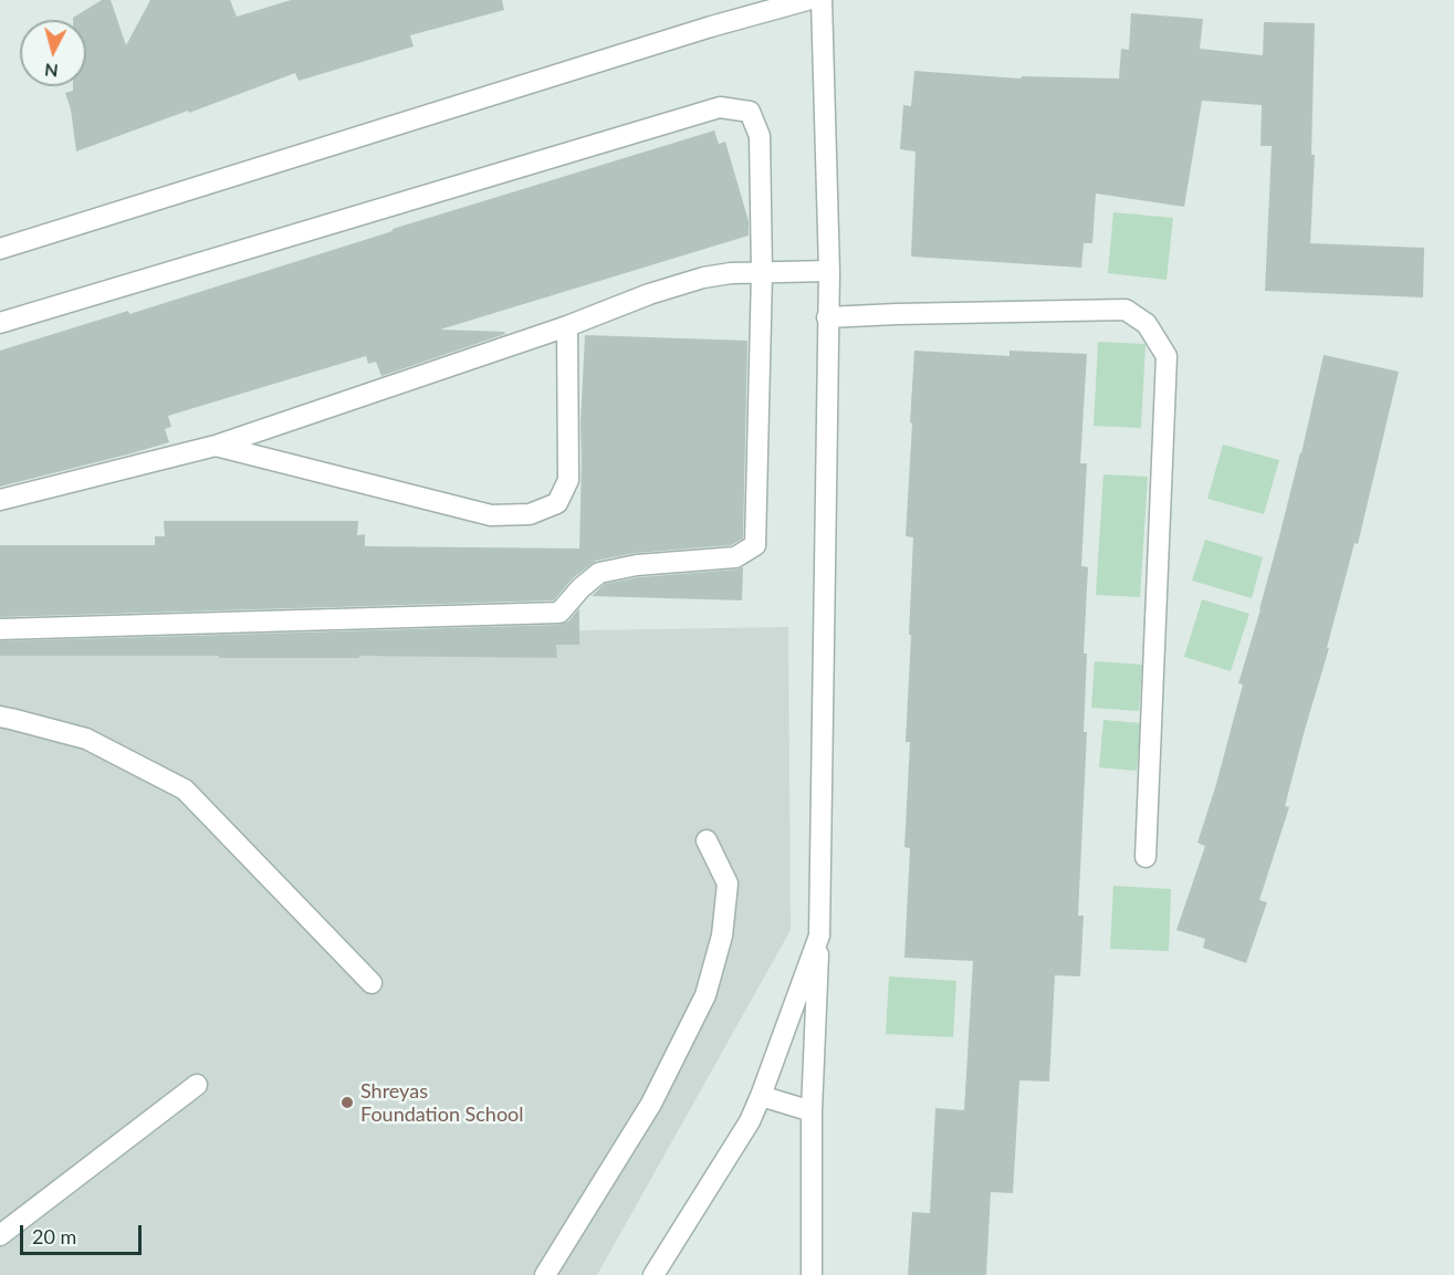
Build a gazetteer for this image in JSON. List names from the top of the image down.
{
  "places": ["Shreyas Foundation School"],
  "scale_bar": "20 m",
  "north": "bottom"
}
